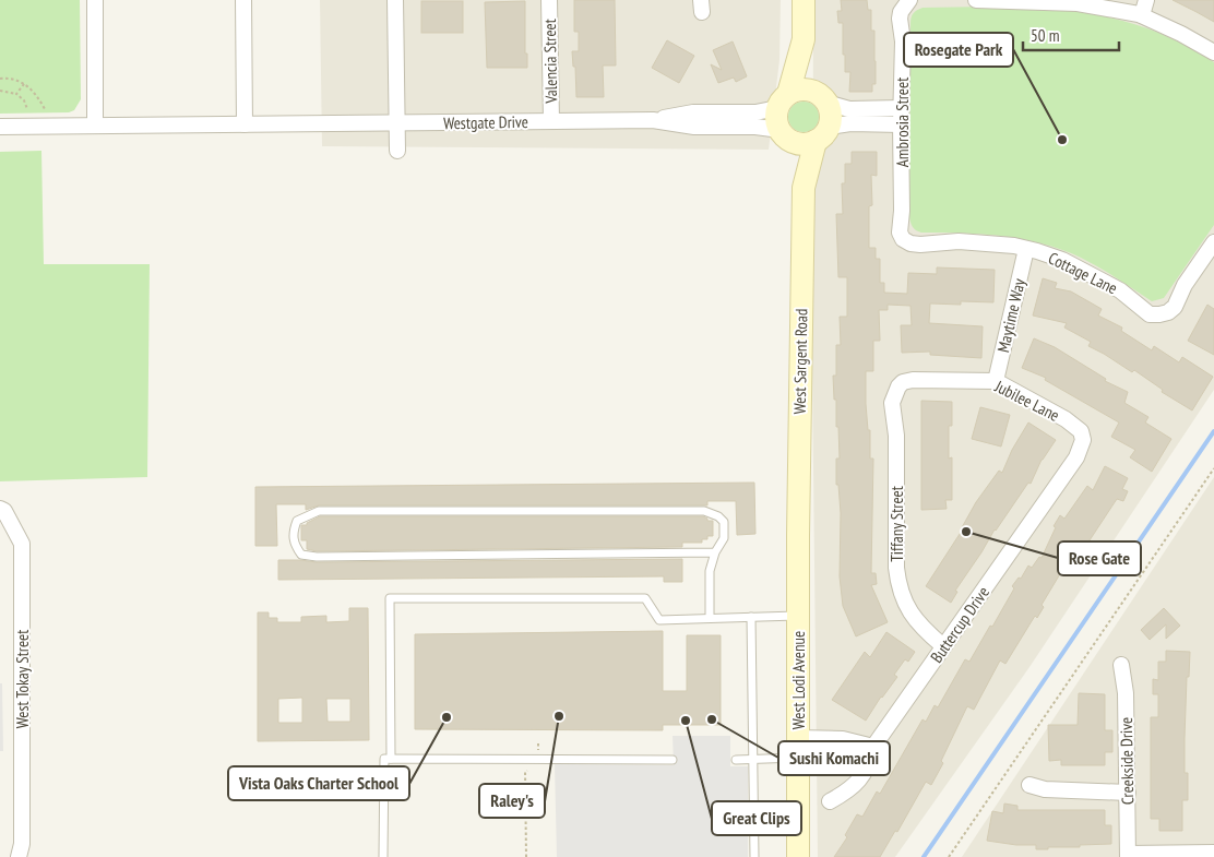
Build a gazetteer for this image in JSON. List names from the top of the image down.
{
  "streets": {
    "street": [
      "Valencia Street",
      "Westgate Drive",
      "Ambrosia Street",
      "Cottage Lane",
      "Maytime Way",
      "West Sargent Road",
      "Jubilee Lane",
      "Tiffany Street",
      "Buttercup Drive",
      "West Tokay Street",
      "West Lodi Avenue",
      "Creekside Drive"
    ]
  },
  "crossings": [
    ["Valencia Street", "Westgate Drive"],
    ["Westgate Drive", "West Sargent Road"],
    ["Ambrosia Street", "Cottage Lane"],
    ["Cottage Lane", "Maytime Way"],
    ["Maytime Way", "Jubilee Lane"],
    ["West Sargent Road", "West Lodi Avenue"],
    ["Jubilee Lane", "Tiffany Street"],
    ["Jubilee Lane", "Buttercup Drive"],
    ["Tiffany Street", "Buttercup Drive"]
  ],
  "places": [
    "Rosegate Park",
    "Rose Gate",
    "Raley's",
    "Vista Oaks Charter School",
    "Sushi Komachi",
    "Great Clips"
  ],
  "scale_bar": "50 m"
}
